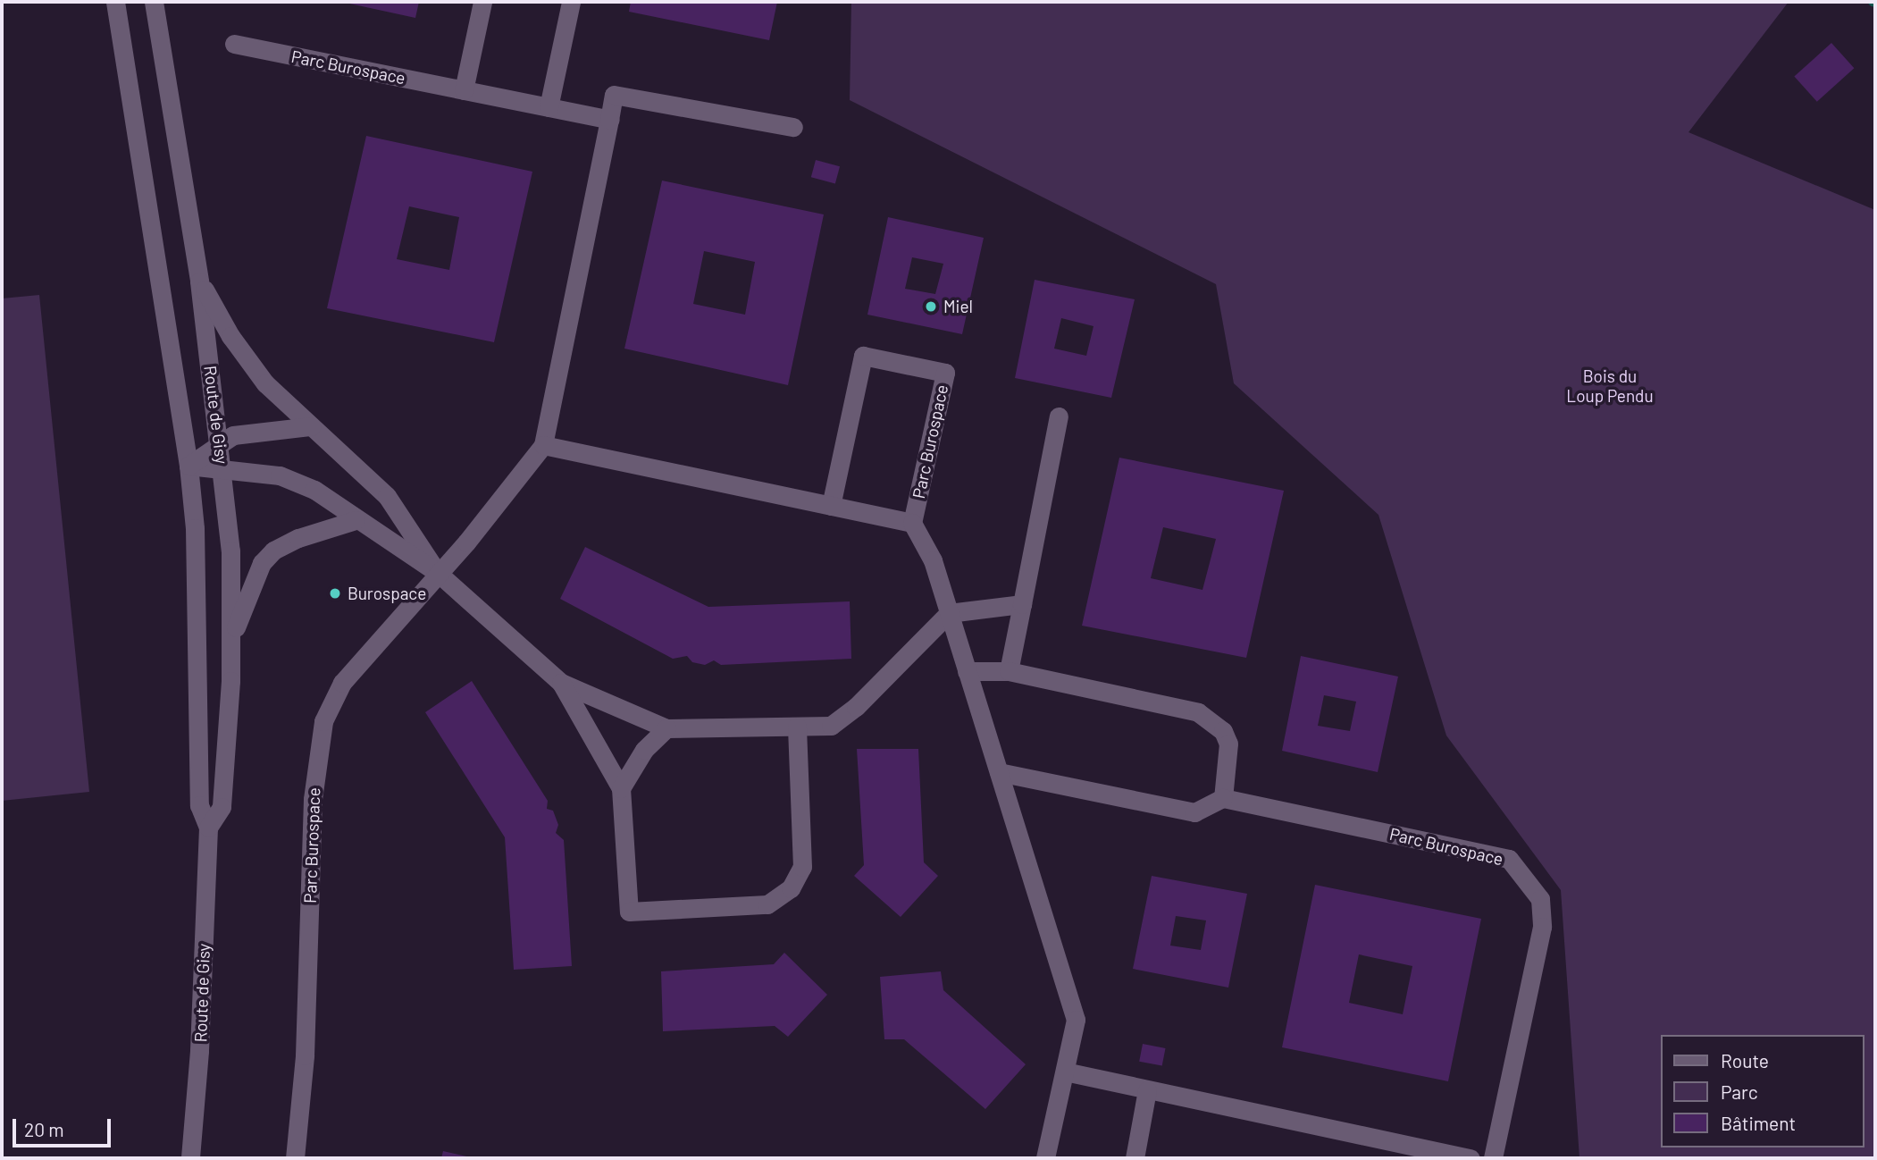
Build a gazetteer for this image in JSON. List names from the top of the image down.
{
  "streets": {
    "street": ["Parc Burospace", "Route de Gisy"]
  },
  "parks": ["Bois du Loup Pendu"],
  "places": ["Miel", "Burospace"],
  "legend": ["Route", "Parc", "Bâtiment"],
  "scale_bar": "20 m"
}
